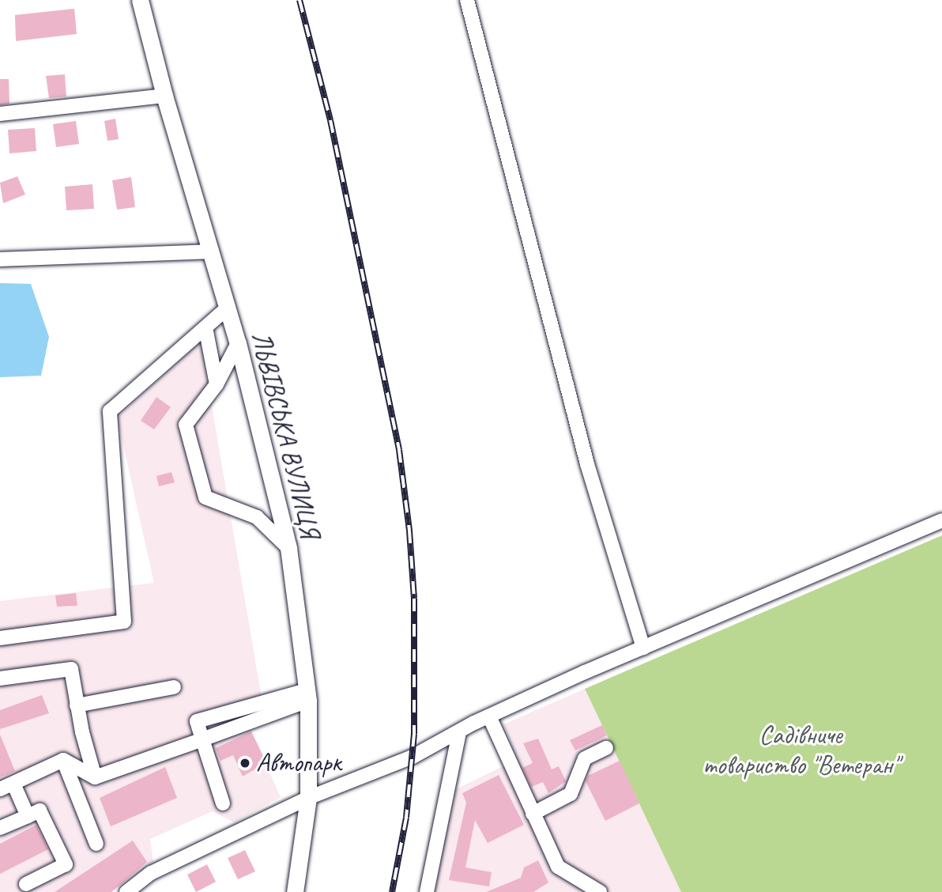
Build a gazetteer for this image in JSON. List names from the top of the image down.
{
  "streets": {
    "main road": ["ЛЬВІВСЬКА ВУЛИЦЯ"]
  },
  "parks": ["Садівниче товариство \"Ветеран\""],
  "places": ["Автопарк"]
}
